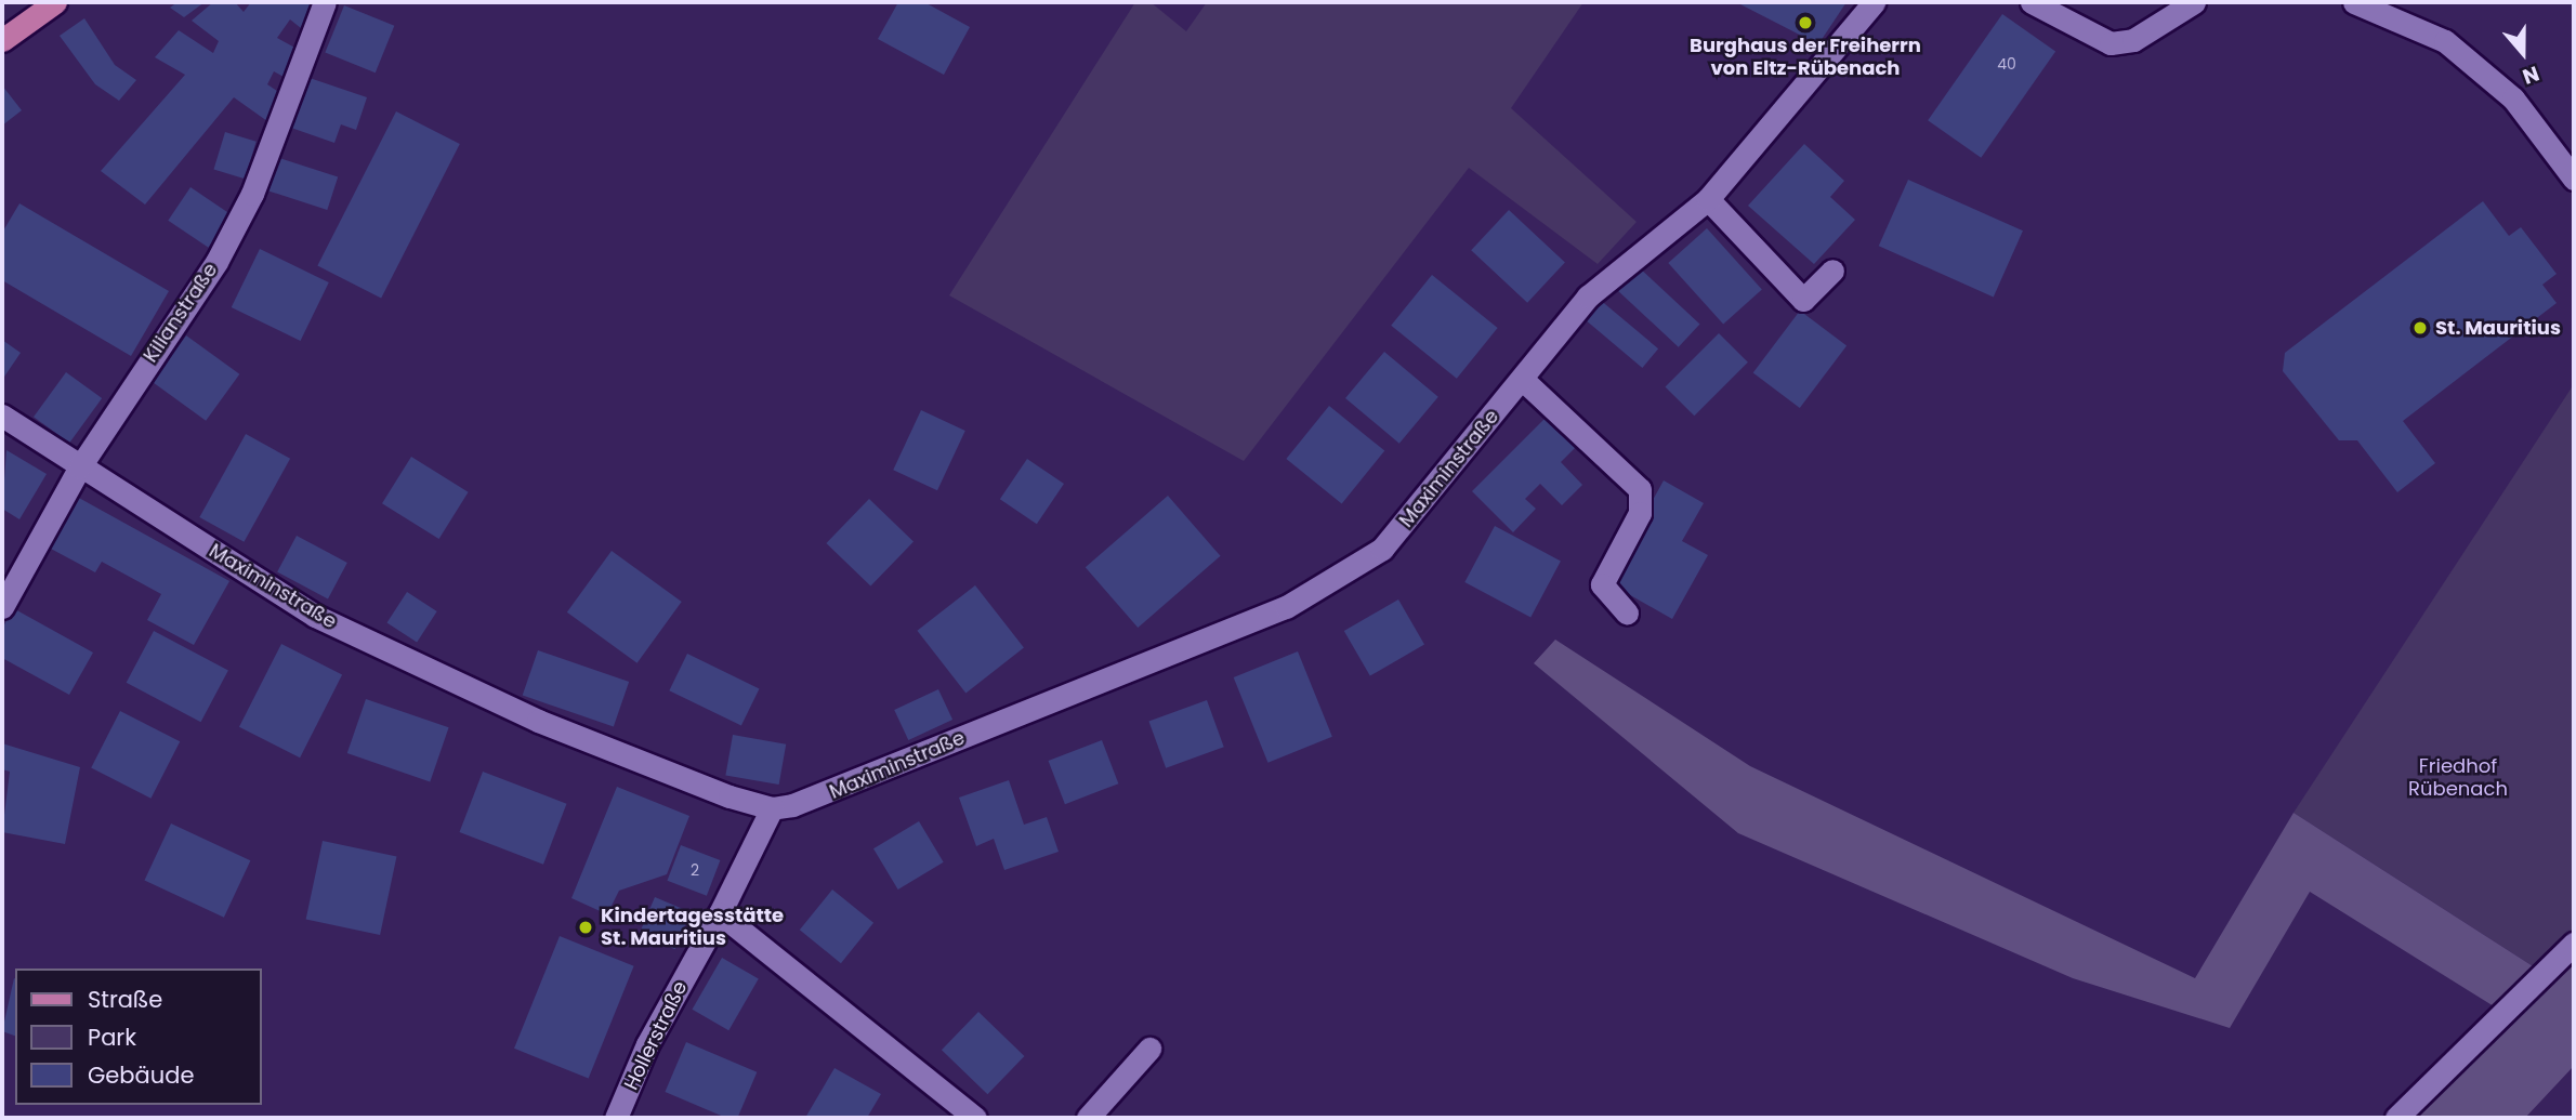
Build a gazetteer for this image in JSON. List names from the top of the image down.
{
  "streets": {
    "street": ["Kilianstraße", "Maximinstraße", "Hollerstraße"]
  },
  "crossings": [
    ["Kilianstraße", "Maximinstraße"]
  ],
  "parks": ["Friedhof Rübenach"],
  "places": ["Burghaus der Freiherrn von Eltz-Rübenach", "St. Mauritius", "Kindertagesstätte St. Mauritius"],
  "house_numbers": ["40", "2"],
  "legend": ["Straße", "Park", "Gebäude"],
  "north": "bottom"
}
